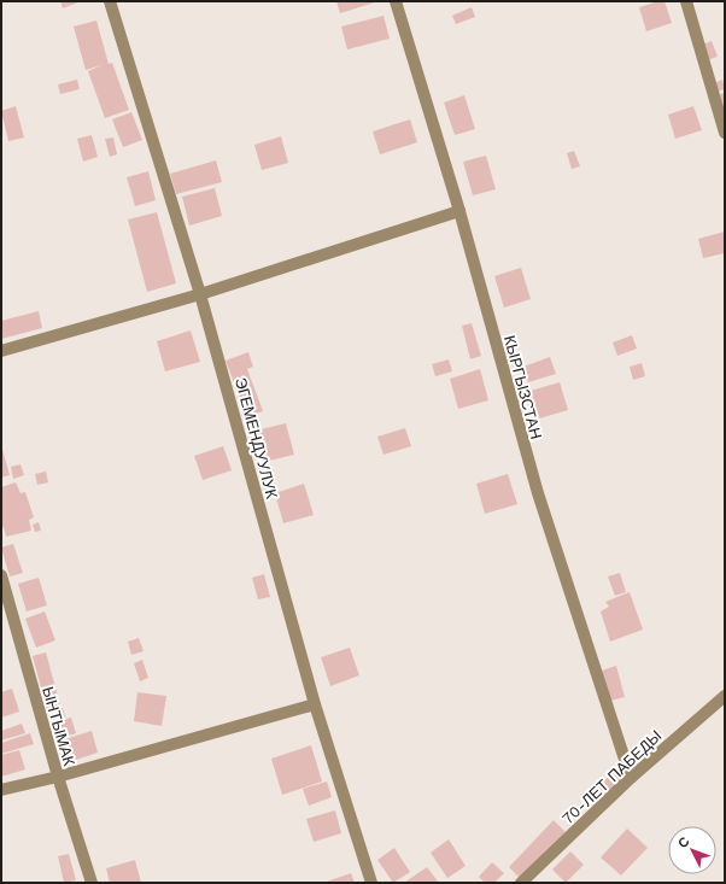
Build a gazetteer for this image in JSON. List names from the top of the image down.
{
  "streets": {
    "street": [
      "КЫРГЫЗСТАН",
      "ЭГЕМЕНДУУЛУК",
      "ЫНТЫМАК",
      "70-ЛЕТ ПАБЕДЫ"
    ]
  },
  "crossings": [
    ["КЫРГЫЗСТАН", "70-ЛЕТ ПАБЕДЫ"]
  ],
  "north": "top left"
}
